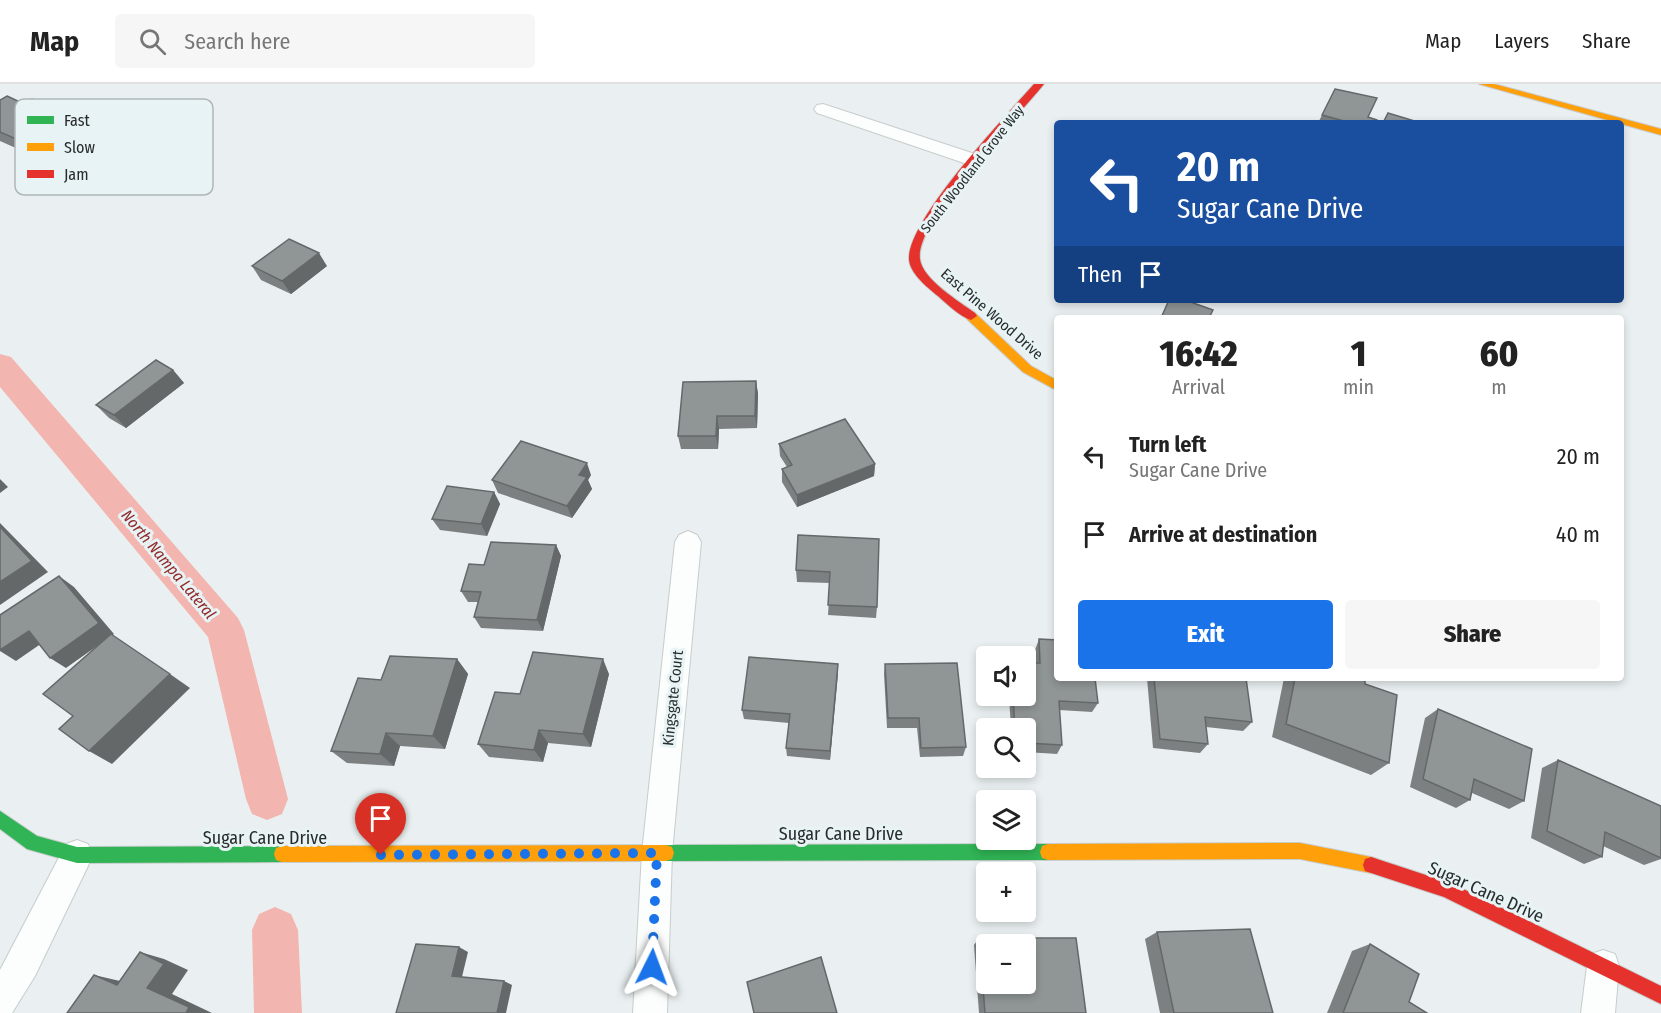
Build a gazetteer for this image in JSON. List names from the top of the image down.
{
  "streets": {
    "street": [
      "South Woodland Grove Way",
      "East Pine Wood Drive",
      "Kingsgate Court",
      "Sugar Cane Drive"
    ]
  },
  "crossings": [
    ["South Woodland Grove Way", "East Pine Wood Drive"],
    ["Kingsgate Court", "Sugar Cane Drive"]
  ],
  "water": ["North Nampa Lateral"],
  "legend": ["Fast", "Slow", "Jam"],
  "page": {
    "header": "Map",
    "search": "Search here",
    "nav": ["Map", "Layers", "Share"],
    "turn": ["20 m", "Sugar Cane Drive"],
    "then": "Then",
    "eta": [
      "16:42",
      "Arrival",
      "1",
      "min",
      "60",
      "m"
    ],
    "list": [
      {
        "name": "Turn left",
        "note": "Sugar Cane Drive",
        "value": "20 m"
      },
      {
        "name": "Arrive at destination",
        "value": "40 m"
      }
    ],
    "buttons": ["Exit", "Share"],
    "map_buttons": ["+", "−"]
  }
}
